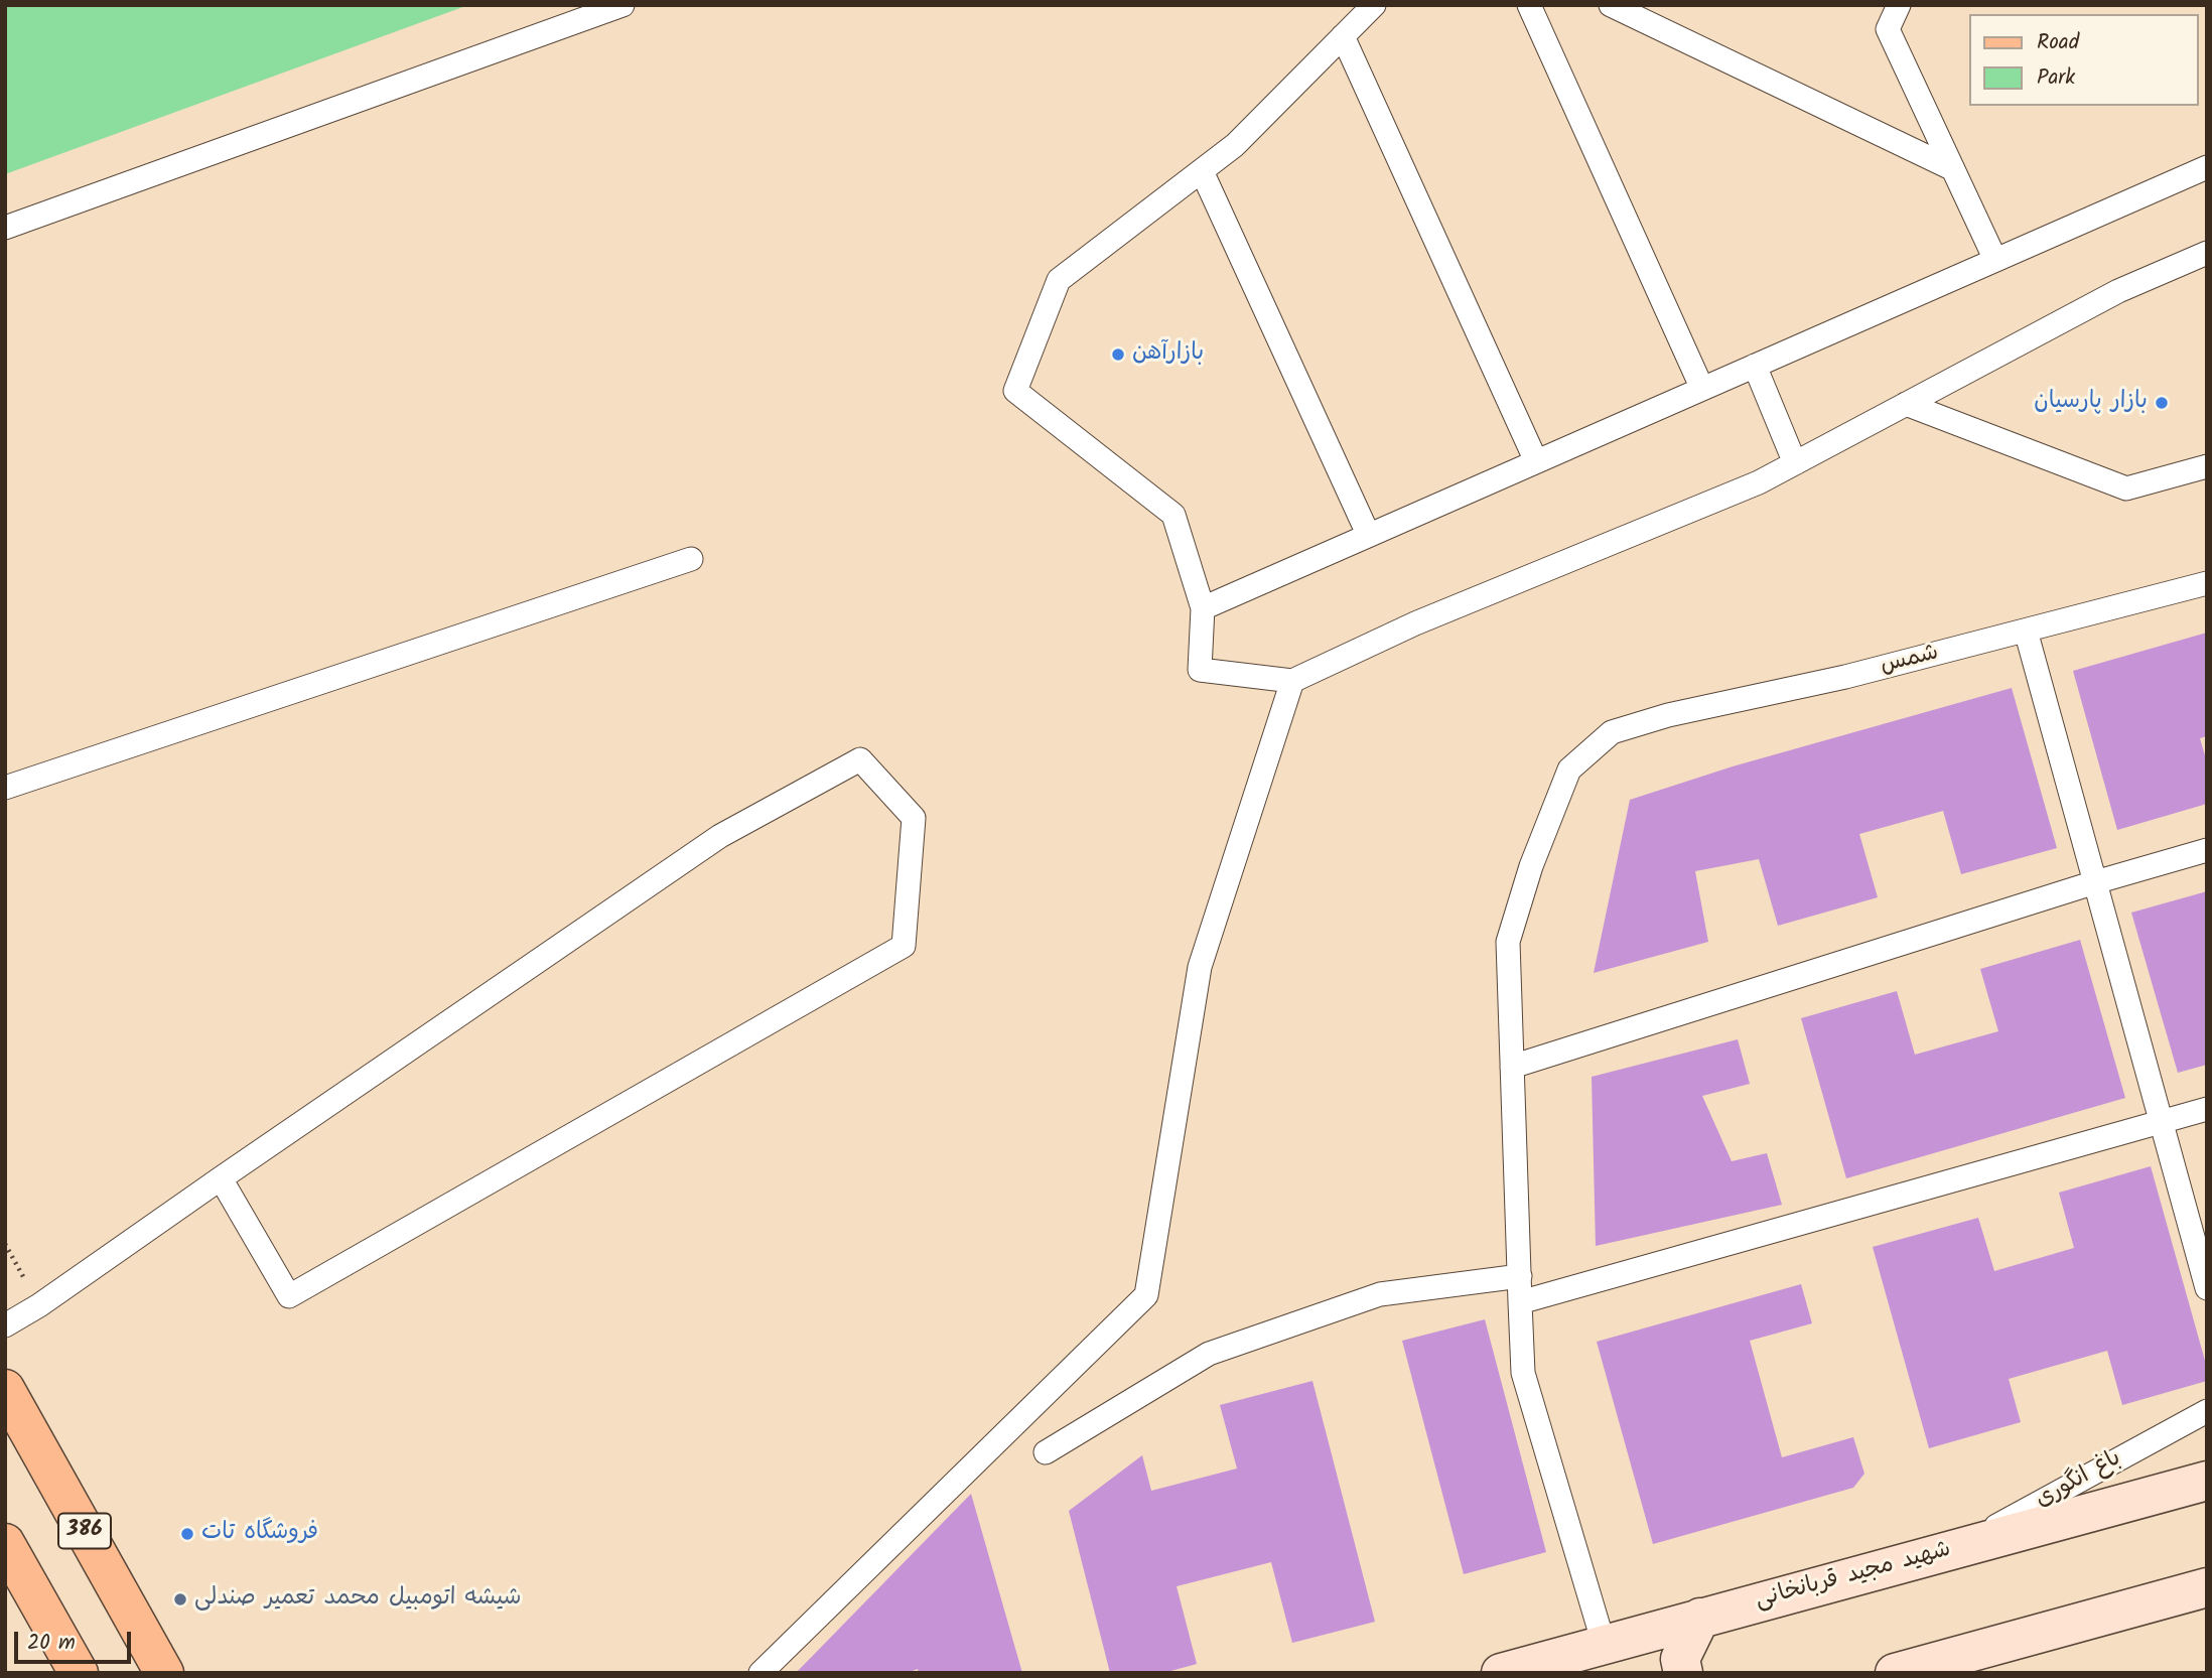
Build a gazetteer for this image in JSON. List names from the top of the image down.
{
  "streets": {
    "main road": ["386", "شهید مجید قربانخانی"],
    "lane": ["شمس", "باغ انگوری"]
  },
  "crossings": [
    ["باغ انگوری", "شهید مجید قربانخانی"]
  ],
  "places": [
    "بازارآهن",
    "بازار پارسیان",
    "فروشگاه تات",
    "شیشه اتومبیل محمد تعمیر صندلی"
  ],
  "legend": ["Road", "Park"],
  "scale_bar": "20 m"
}
